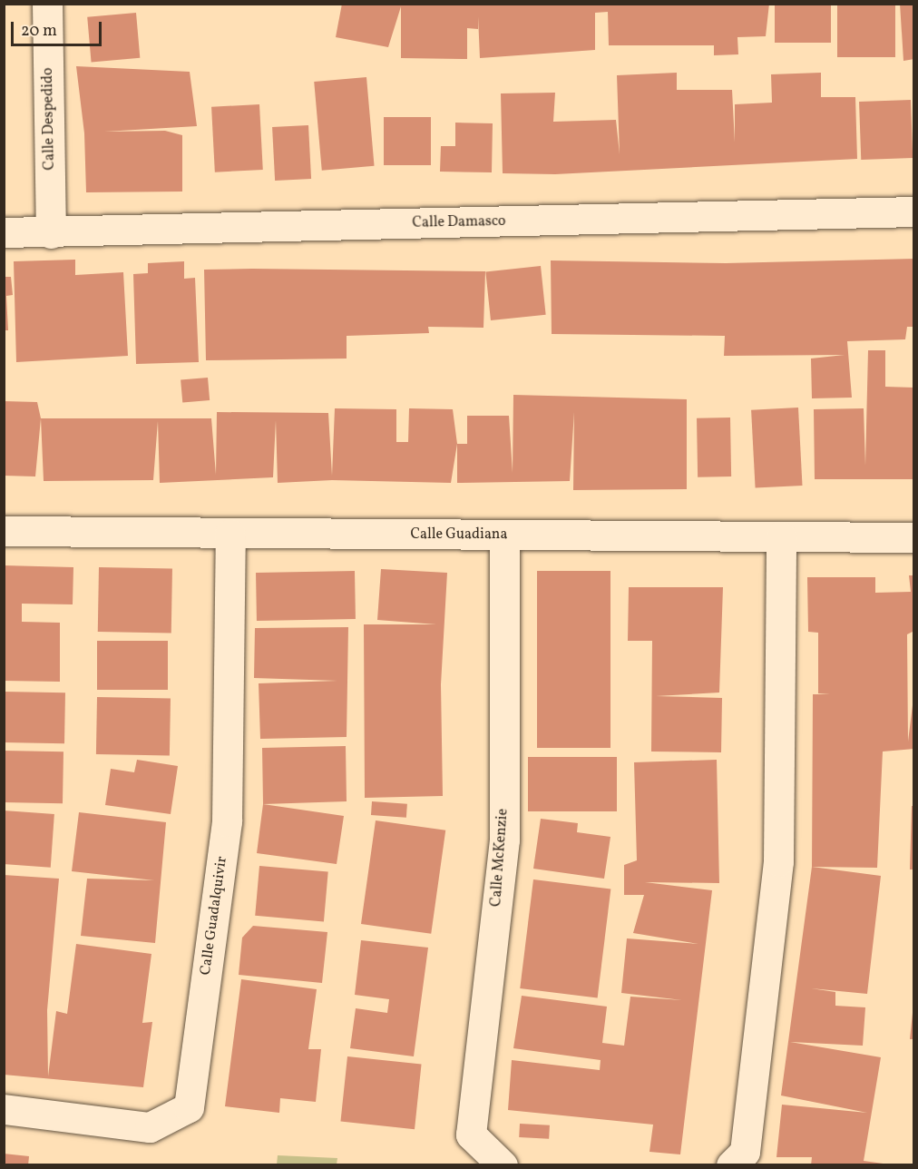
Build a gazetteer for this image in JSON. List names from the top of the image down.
{
  "streets": {
    "street": [
      "Calle Despedido",
      "Calle Damasco",
      "Calle Guadiana",
      "Calle McKenzie",
      "Calle Guadalquivir"
    ]
  },
  "crossings": [
    ["Calle Despedido", "Calle Damasco"],
    ["Calle Guadiana", "Calle McKenzie"],
    ["Calle Guadiana", "Calle Guadalquivir"]
  ],
  "scale_bar": "20 m"
}
